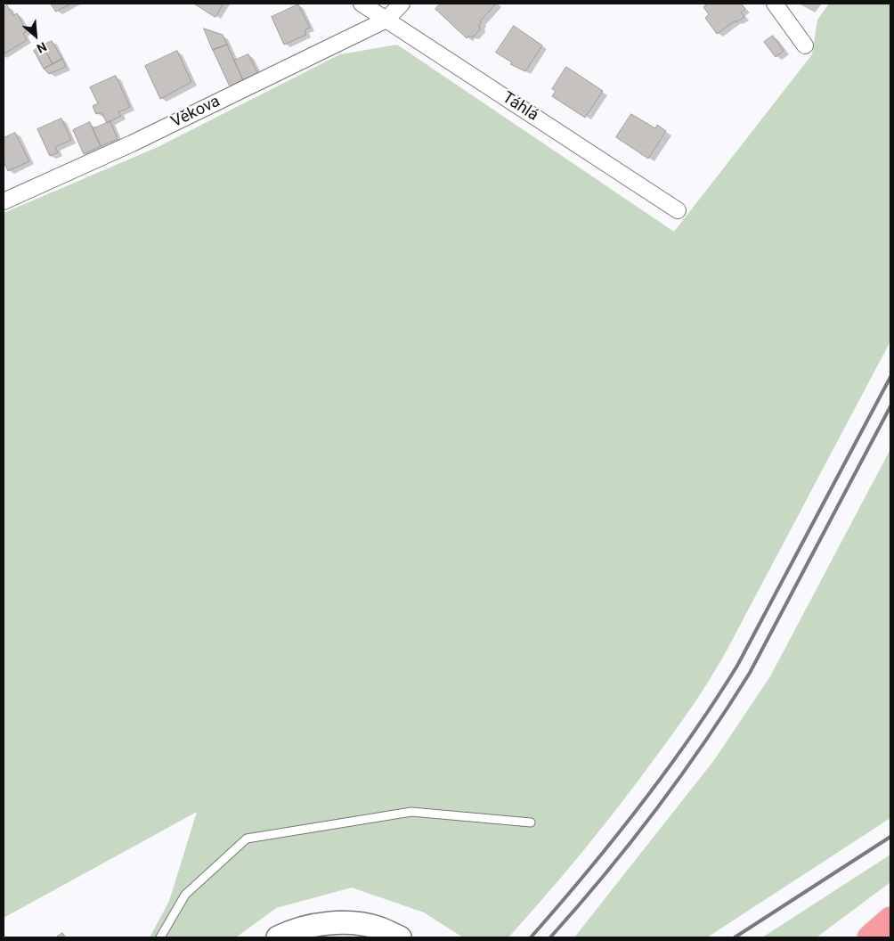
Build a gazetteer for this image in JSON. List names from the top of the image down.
{
  "streets": {
    "street": ["Táhlá", "Věkova"]
  },
  "crossings": [
    ["Táhlá", "Věkova"]
  ],
  "north": "bottom right"
}
